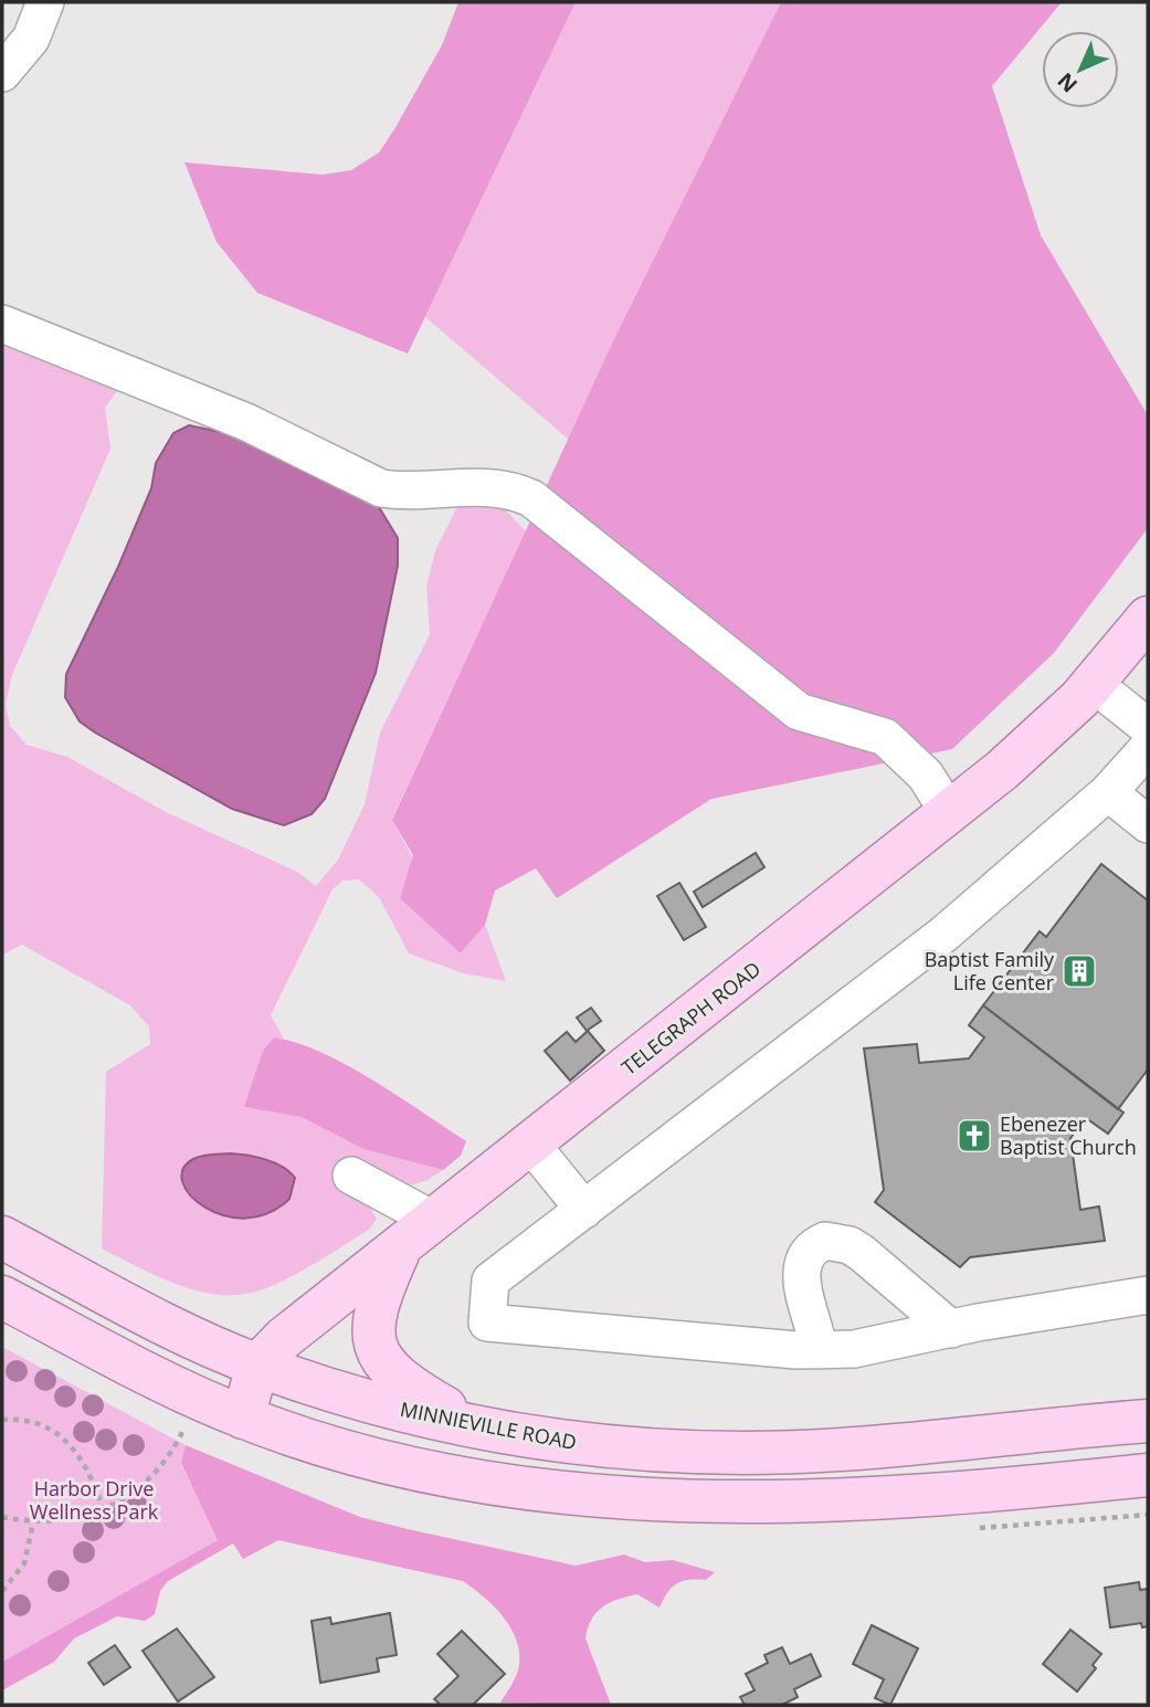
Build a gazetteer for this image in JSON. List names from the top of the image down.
{
  "streets": {
    "main road": ["TELEGRAPH ROAD", "MINNIEVILLE ROAD"]
  },
  "crossings": [
    ["TELEGRAPH ROAD", "MINNIEVILLE ROAD"]
  ],
  "parks": ["Harbor Drive Wellness Park"],
  "places": {
    "building": ["Baptist Family Life Center"],
    "church": ["Ebenezer Baptist Church"]
  },
  "north": "bottom left"
}
